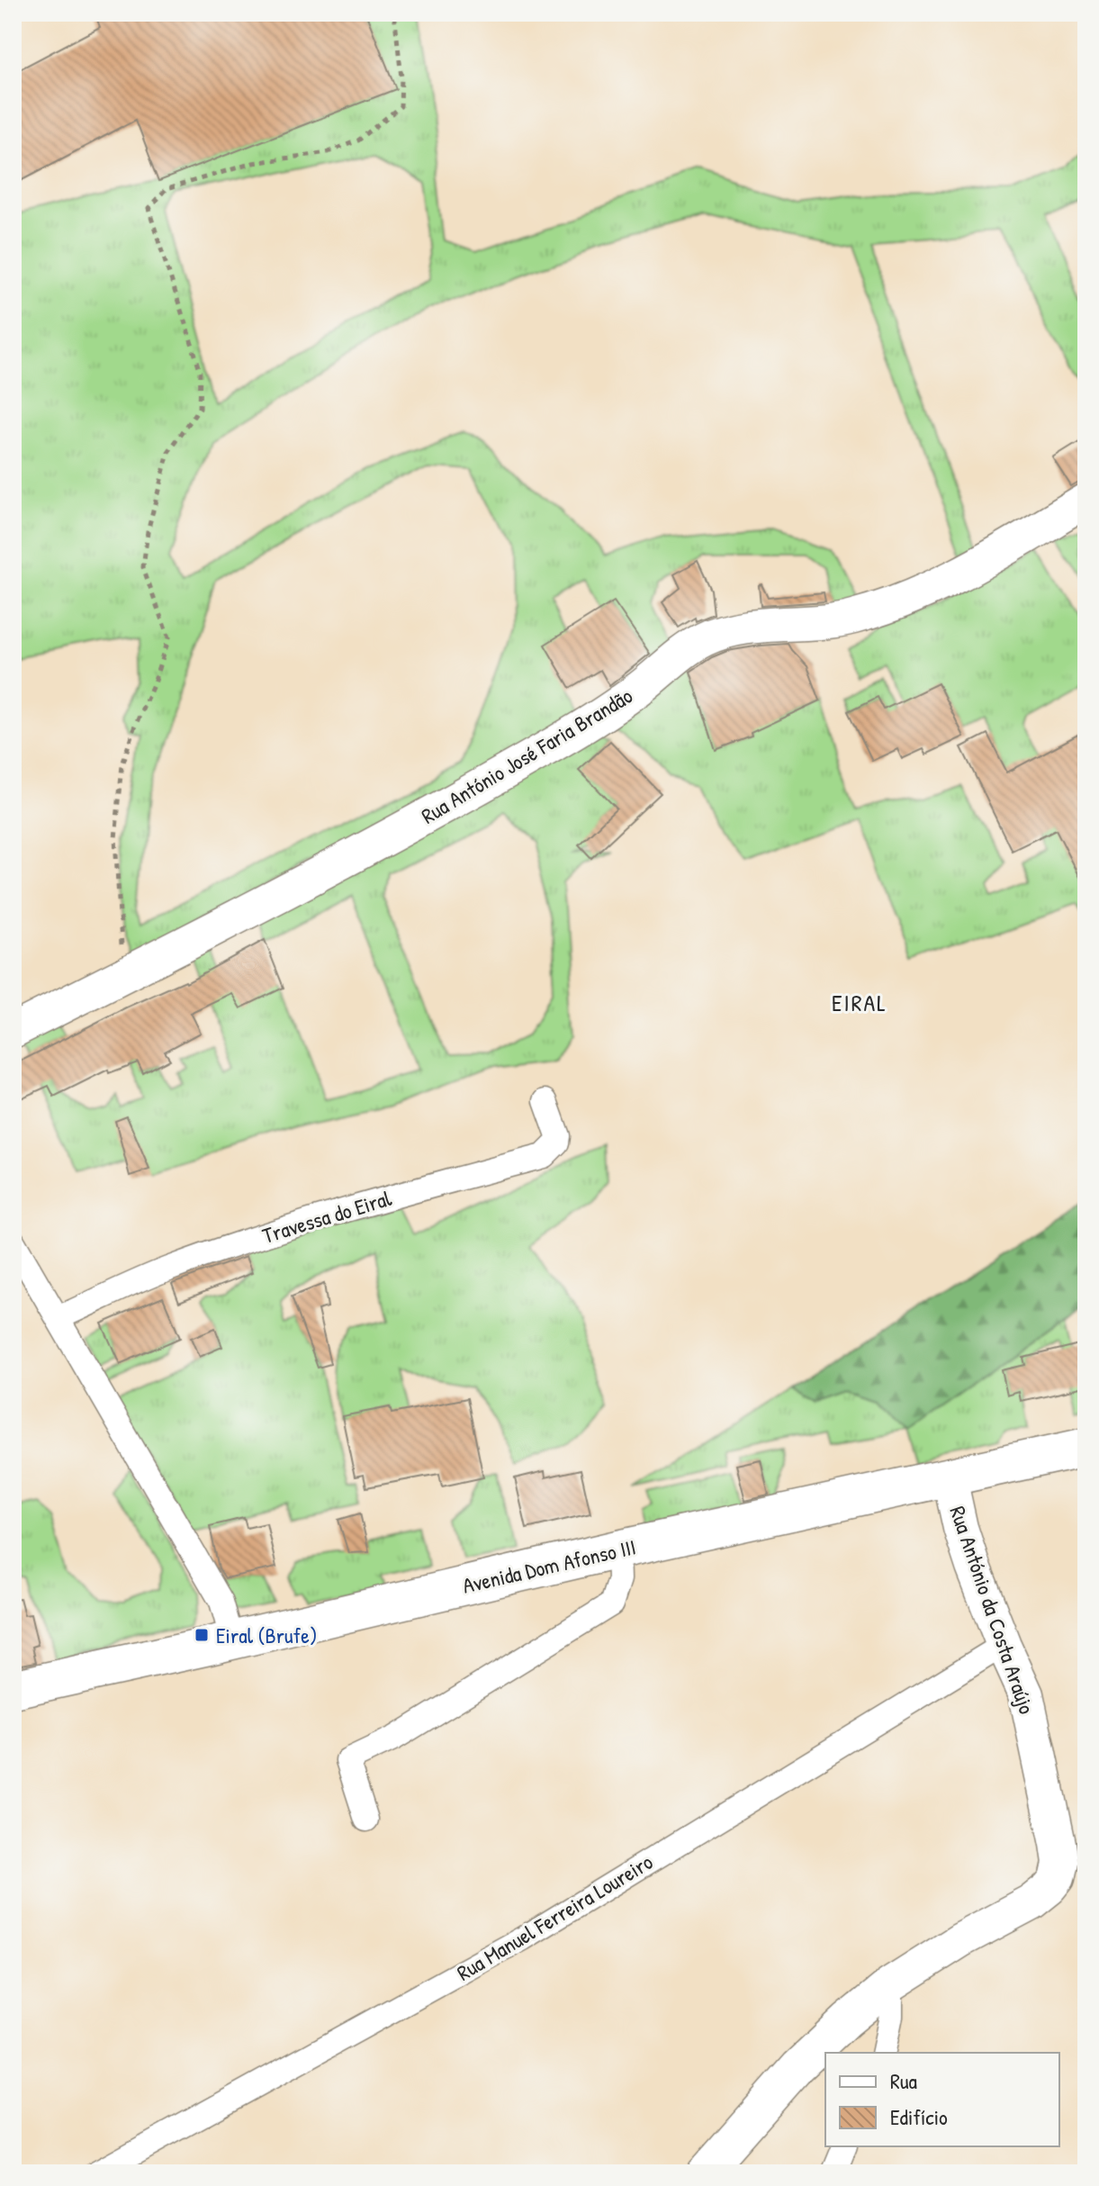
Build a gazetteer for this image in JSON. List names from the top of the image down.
{
  "streets": {
    "main road": ["Avenida Dom Afonso III"],
    "street": [
      "Rua António José Faria Brandão",
      "Travessa do Eiral",
      "Rua António da Costa Araújo",
      "Rua Manuel Ferreira Loureiro"
    ]
  },
  "crossings": [
    ["Avenida Dom Afonso III", "Rua António da Costa Araújo"],
    ["Rua António da Costa Araújo", "Rua Manuel Ferreira Loureiro"]
  ],
  "districts": ["EIRAL"],
  "places": {
    "transit": ["Eiral (Brufe)"]
  },
  "legend": ["Rua", "Edifício"]
}
